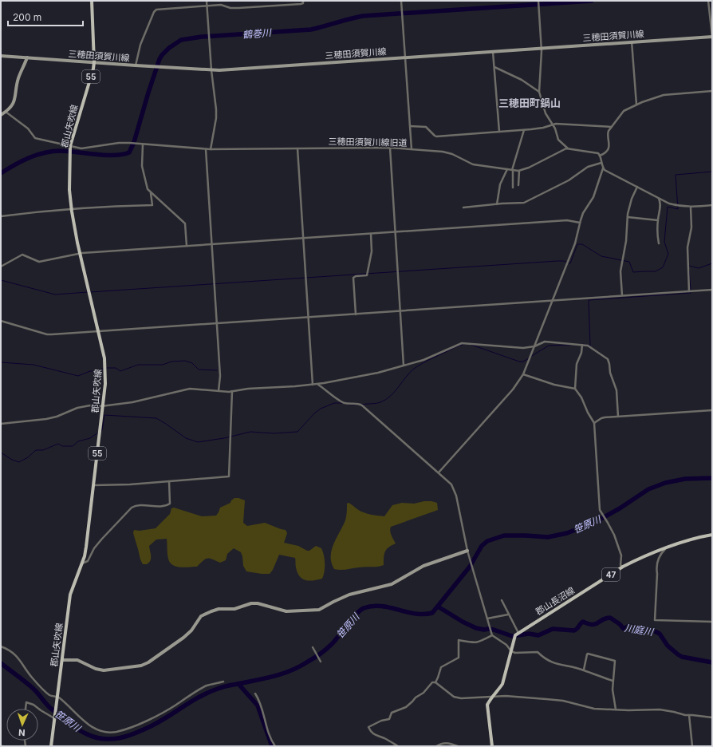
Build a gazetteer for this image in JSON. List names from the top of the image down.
{
  "streets": {
    "main road": [
      "三穂田須賀川線",
      "55",
      "郡山矢吹線",
      "47",
      "郡山長沼線"
    ],
    "street": ["三穂田須賀川線旧道"]
  },
  "crossings": [
    ["三穂田須賀川線", "郡山矢吹線"],
    ["郡山矢吹線", "三穂田須賀川線旧道"]
  ],
  "districts": ["三穂田町鍋山"],
  "water": ["鶴巻川", "笹原川", "川庭川"],
  "scale_bar": "200 m",
  "north": "bottom"
}
